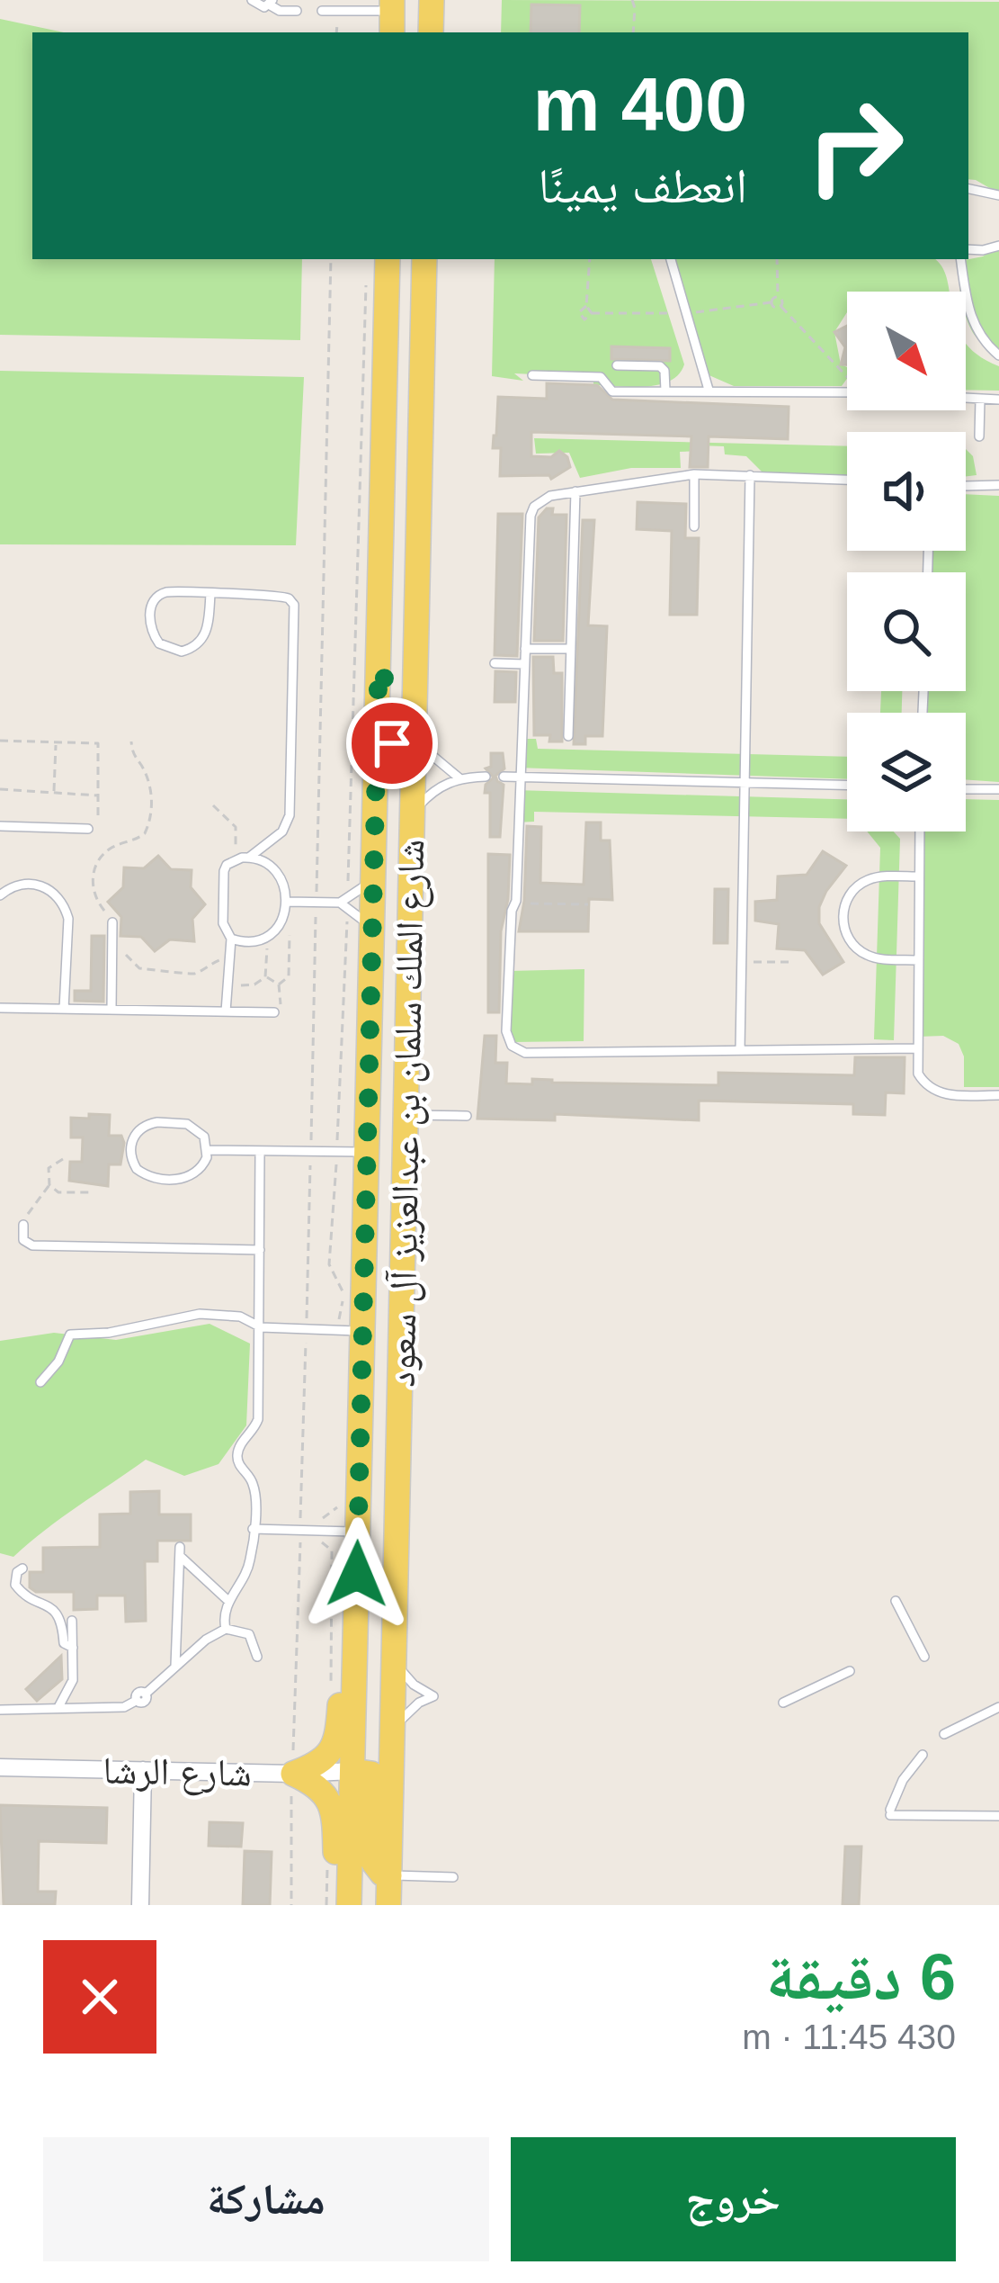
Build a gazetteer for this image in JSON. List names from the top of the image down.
{
  "streets": {
    "main road": ["شارع الملك سلمان بن عبدالعزيز آل سعود"],
    "street": ["شارع الرشا"]
  },
  "crossings": [
    ["شارع الملك سلمان بن عبدالعزيز آل سعود", "شارع الرشا"]
  ],
  "north": "bottom right",
  "page": {
    "turn": ["400 m", "انعطف يمينًا"],
    "heading": ["6 دقيقة", "430 m · 11:45"],
    "buttons": ["خروج", "مشاركة"]
  }
}
